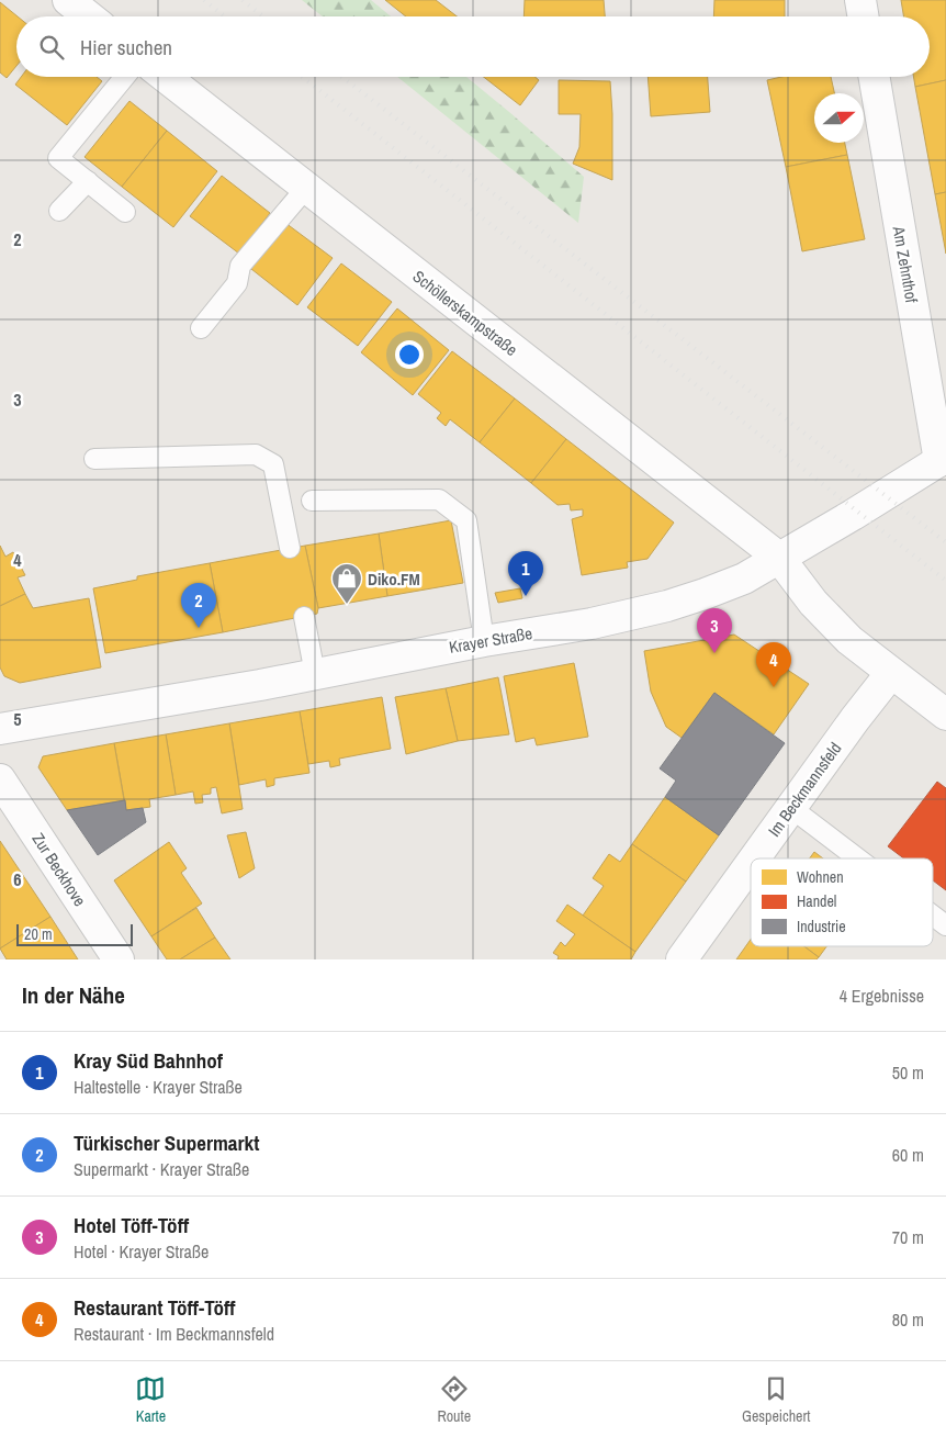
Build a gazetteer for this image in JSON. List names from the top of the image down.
{
  "streets": {
    "main road": [
      "Am Zehnthof",
      "Schöllerskampstraße",
      "Krayer Straße",
      "Im Beckmannsfeld",
      "Zur Beckhove"
    ]
  },
  "crossings": [
    ["Am Zehnthof", "Krayer Straße"],
    ["Schöllerskampstraße", "Krayer Straße"],
    ["Schöllerskampstraße", "Im Beckmannsfeld"]
  ],
  "places": {
    "shop": ["Diko.FM"]
  },
  "legend": ["Wohnen", "Handel", "Industrie"],
  "scale_bar": "20 m",
  "north": "right",
  "page": {
    "search": "Hier suchen",
    "pins": [
      "1",
      "2",
      "3",
      "4"
    ],
    "scale": "20 m",
    "heading": ["In der Nähe", "4 Ergebnisse"],
    "list": [
      {
        "mark": "1",
        "name": "Kray Süd Bahnhof",
        "note": "Haltestelle · Krayer Straße",
        "value": "50 m"
      },
      {
        "mark": "2",
        "name": "Türkischer Supermarkt",
        "note": "Supermarkt · Krayer Straße",
        "value": "60 m"
      },
      {
        "mark": "3",
        "name": "Hotel Töff-Töff",
        "note": "Hotel · Krayer Straße",
        "value": "70 m"
      },
      {
        "mark": "4",
        "name": "Restaurant Töff-Töff",
        "note": "Restaurant · Im Beckmannsfeld",
        "value": "80 m"
      }
    ],
    "nav": ["Karte", "Route", "Gespeichert"]
  },
  "grid": {
    "rows": [
      "2",
      "3",
      "4",
      "5",
      "6"
    ]
  }
}
